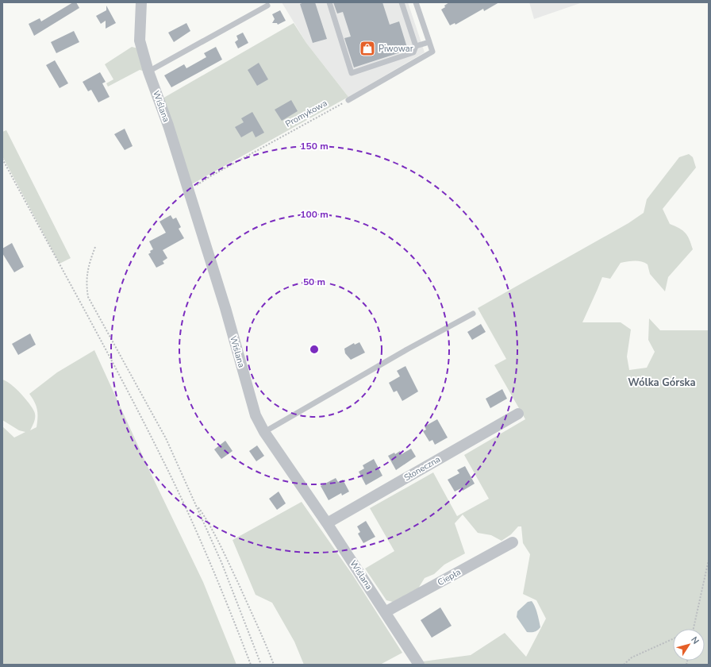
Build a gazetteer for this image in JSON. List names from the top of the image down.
{
  "streets": {
    "street": ["Wiślana", "Słoneczna", "Ciepła"],
    "path": ["Promykowa"]
  },
  "crossings": [
    ["Wiślana", "Promykowa"],
    ["Wiślana", "Słoneczna"],
    ["Wiślana", "Ciepła"]
  ],
  "districts": ["Wólka Górska"],
  "places": {
    "shop": ["Piwowar"]
  },
  "north": "top right",
  "rings": ["150 m", "100 m", "50 m"]
}
